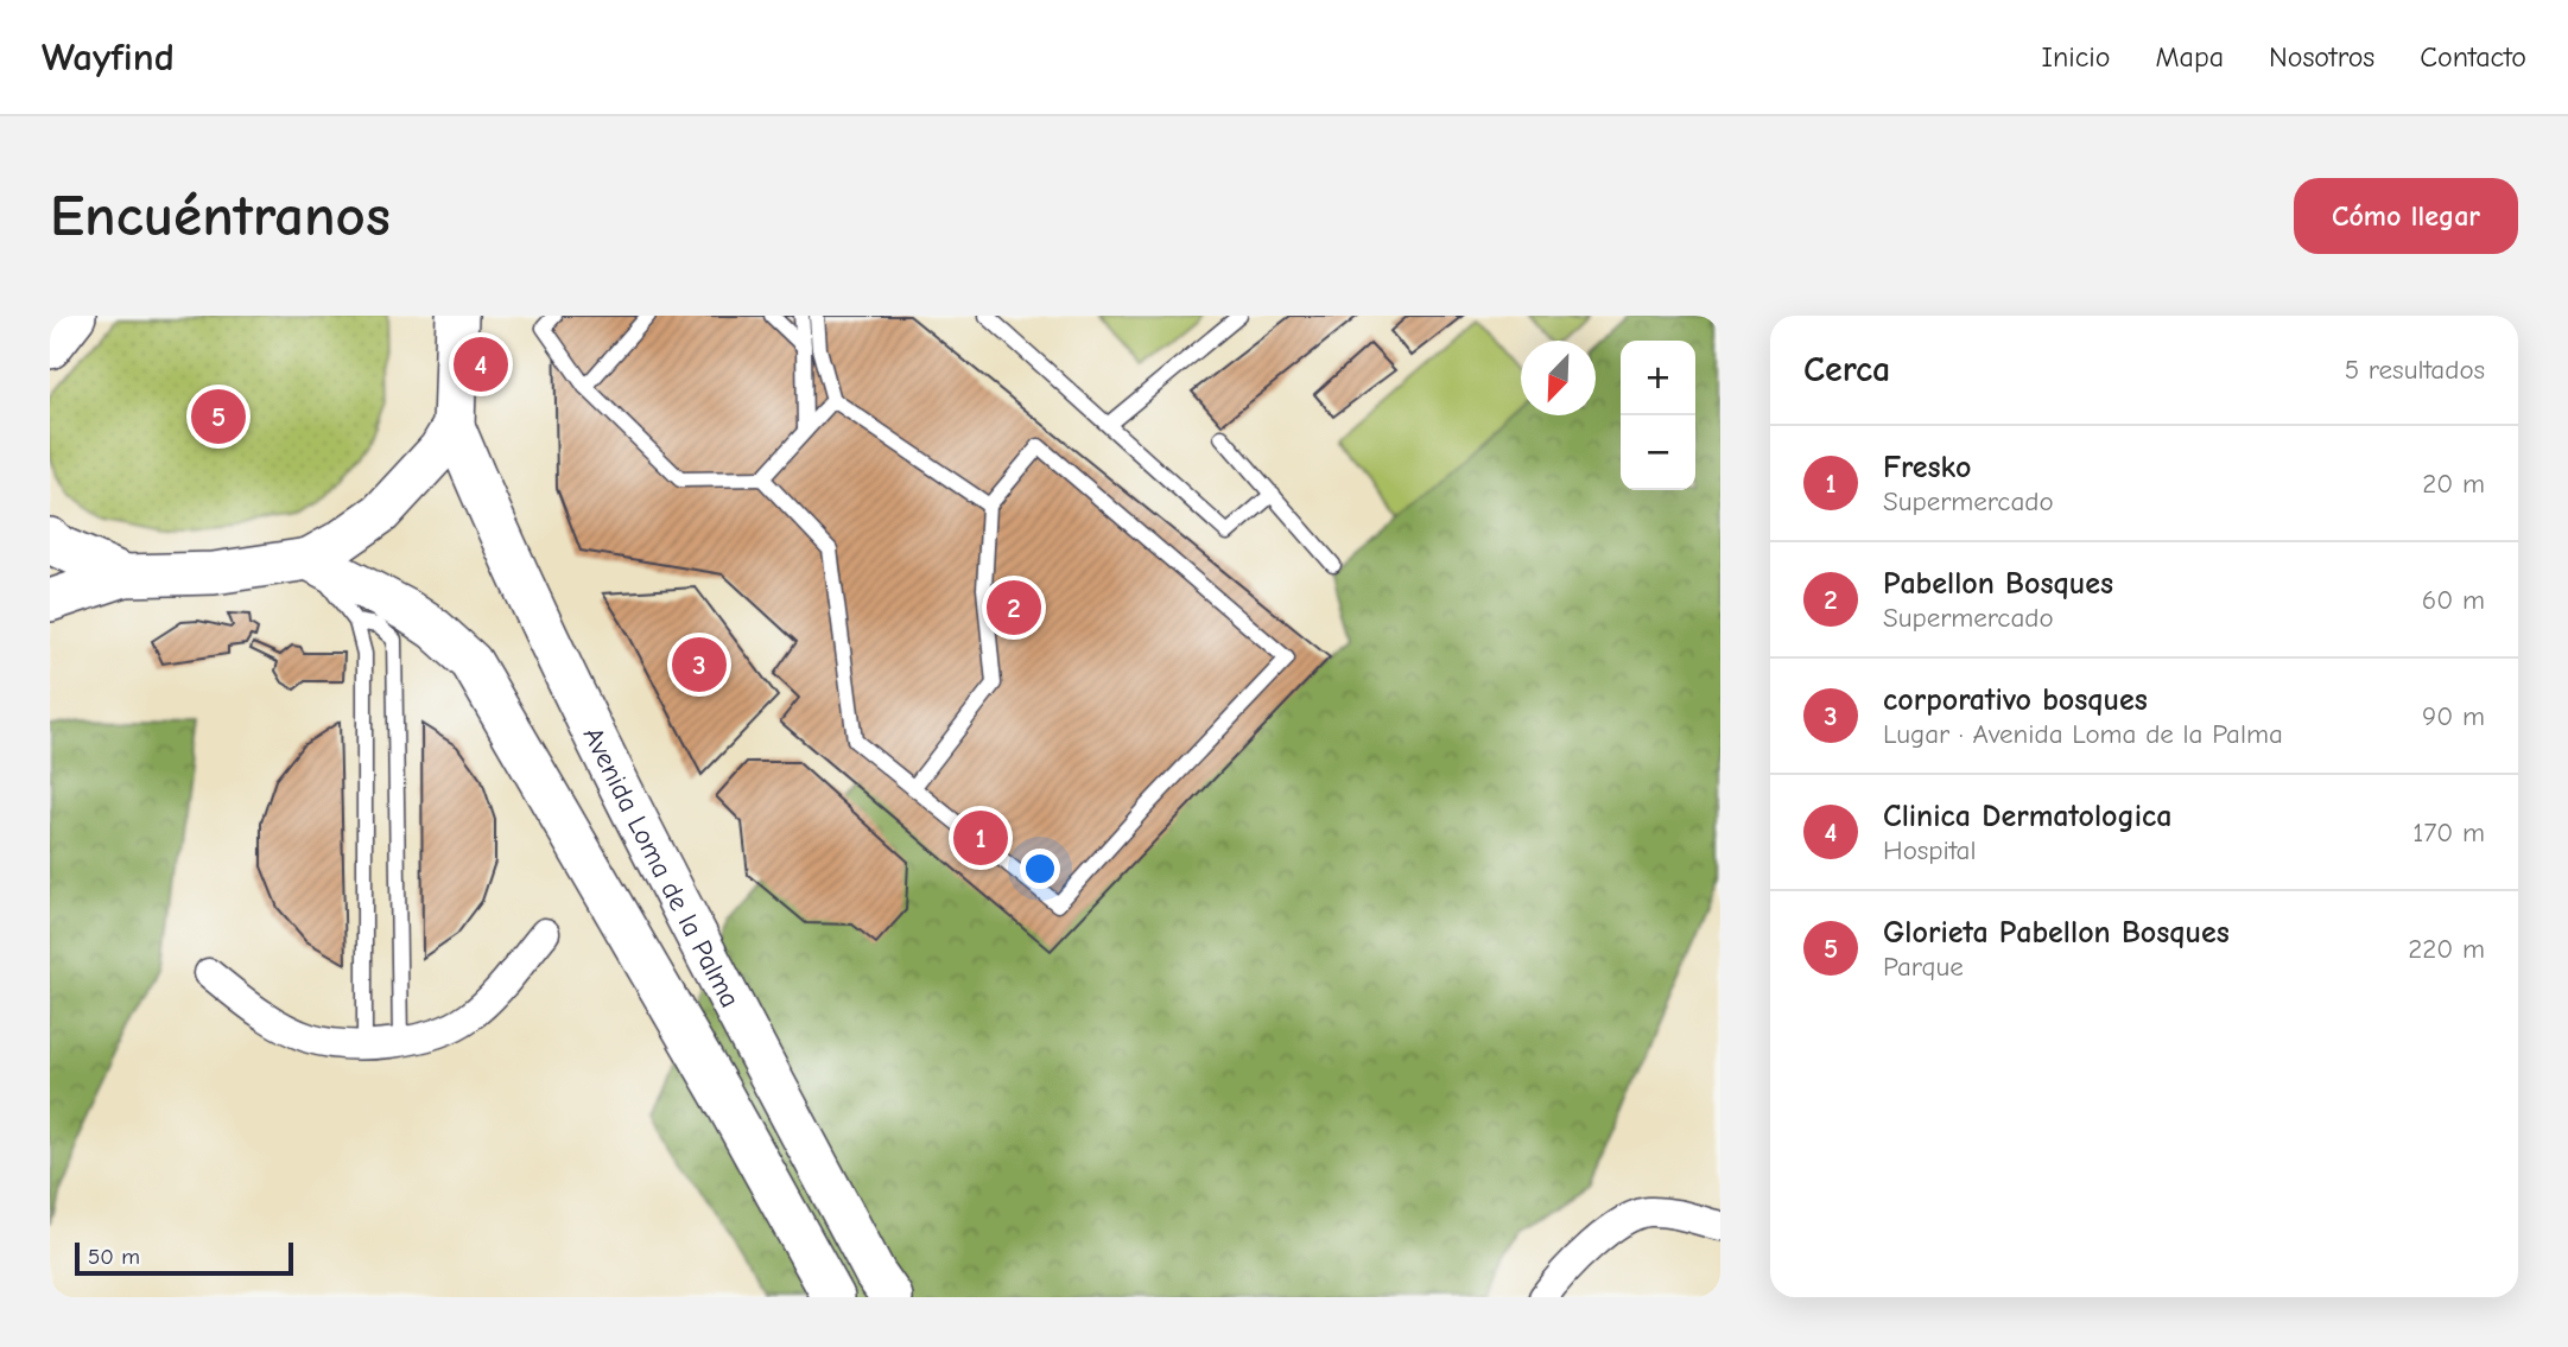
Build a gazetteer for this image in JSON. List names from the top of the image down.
{
  "streets": {
    "main road": ["Avenida Loma de la Palma"]
  },
  "scale_bar": "50 m",
  "north": "bottom left",
  "page": {
    "header": "Wayfind",
    "nav": [
      "Inicio",
      "Mapa",
      "Nosotros",
      "Contacto"
    ],
    "buttons": "Cómo llegar",
    "title": "Encuéntranos",
    "heading": ["Cerca", "5 resultados"],
    "pins": [
      "4",
      "5",
      "2",
      "3",
      "1"
    ],
    "map_buttons": ["+", "−"],
    "list": [
      {
        "mark": "1",
        "name": "Fresko",
        "note": "Supermercado",
        "value": "20 m"
      },
      {
        "mark": "2",
        "name": "Pabellon Bosques",
        "note": "Supermercado",
        "value": "60 m"
      },
      {
        "mark": "3",
        "name": "corporativo bosques",
        "note": "Lugar · Avenida Loma de la Palma",
        "value": "90 m"
      },
      {
        "mark": "4",
        "name": "Clinica Dermatologica",
        "note": "Hospital",
        "value": "170 m"
      },
      {
        "mark": "5",
        "name": "Glorieta Pabellon Bosques",
        "note": "Parque",
        "value": "220 m"
      }
    ],
    "scale": "50 m"
  }
}
